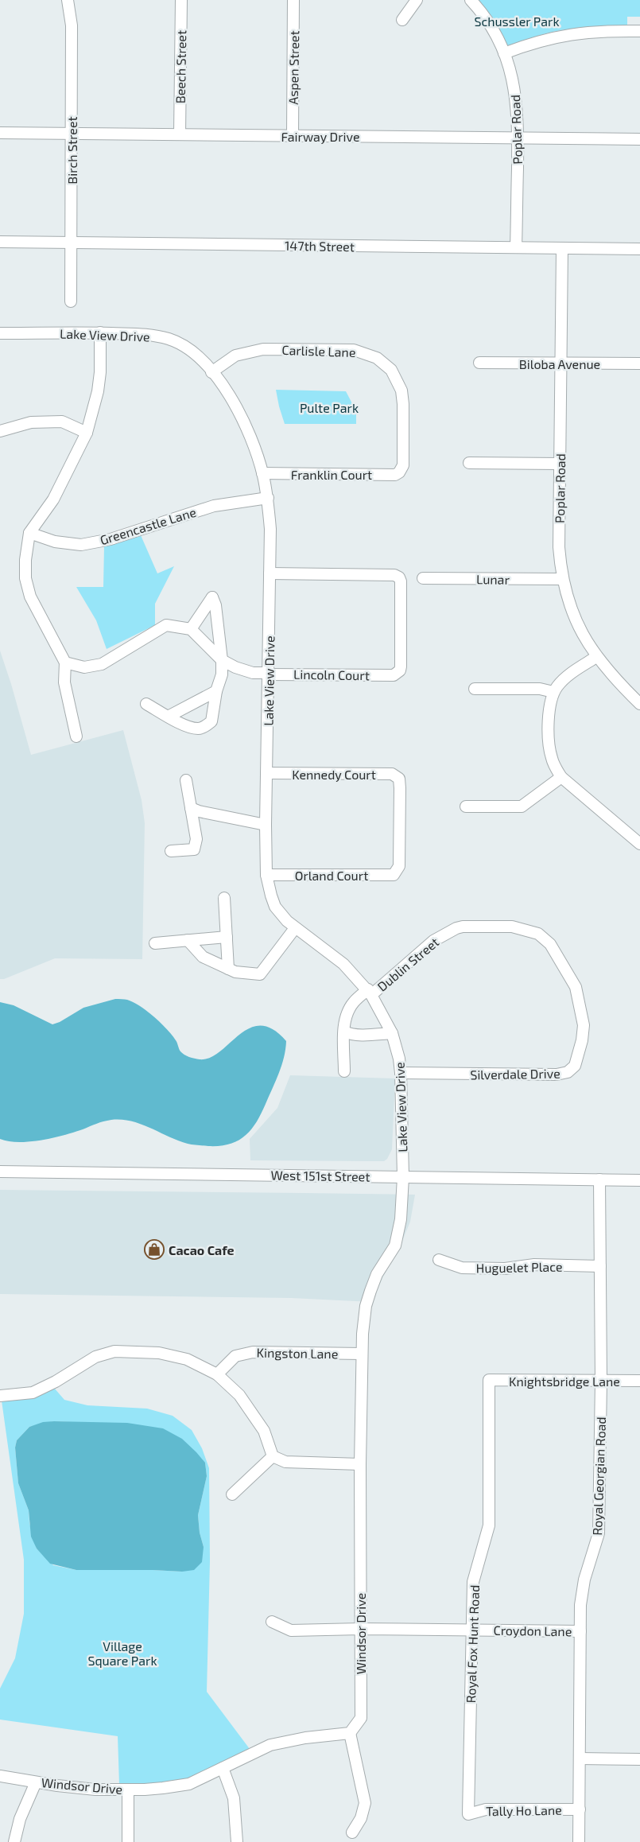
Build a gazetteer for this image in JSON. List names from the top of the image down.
{
  "streets": {
    "street": [
      "Beech Street",
      "Aspen Street",
      "Poplar Road",
      "Fairway Drive",
      "Birch Street",
      "147th Street",
      "Lake View Drive",
      "Carlisle Lane",
      "Biloba Avenue",
      "Franklin Court",
      "Greencastle Lane",
      "Lunar",
      "Lincoln Court",
      "Kennedy Court",
      "Orland Court",
      "Dublin Street",
      "Silverdale Drive",
      "West 151st Street",
      "Huguelet Place",
      "Kingston Lane",
      "Knightsbridge Lane",
      "Royal Georgian Road",
      "Croydon Lane",
      "Windsor Drive",
      "Royal Fox Hunt Road",
      "Tally Ho Lane"
    ]
  },
  "crossings": [
    ["Beech Street", "Fairway Drive"],
    ["Aspen Street", "Fairway Drive"],
    ["Poplar Road", "Fairway Drive"],
    ["Poplar Road", "147th Street"],
    ["Poplar Road", "Biloba Avenue"],
    ["Poplar Road", "Lunar"],
    ["Fairway Drive", "Birch Street"],
    ["Birch Street", "147th Street"],
    ["Lake View Drive", "Carlisle Lane"],
    ["Lake View Drive", "Franklin Court"],
    ["Lake View Drive", "Greencastle Lane"],
    ["Lake View Drive", "Lincoln Court"],
    ["Lake View Drive", "Kennedy Court"],
    ["Lake View Drive", "Orland Court"],
    ["Lake View Drive", "Dublin Street"],
    ["Lake View Drive", "Silverdale Drive"],
    ["Lake View Drive", "West 151st Street"],
    ["Lake View Drive", "Windsor Drive"],
    ["Carlisle Lane", "Franklin Court"],
    ["Kennedy Court", "Orland Court"],
    ["Dublin Street", "Silverdale Drive"],
    ["West 151st Street", "Royal Georgian Road"],
    ["West 151st Street", "Windsor Drive"],
    ["Huguelet Place", "Royal Georgian Road"],
    ["Kingston Lane", "Windsor Drive"],
    ["Knightsbridge Lane", "Royal Georgian Road"],
    ["Knightsbridge Lane", "Royal Fox Hunt Road"],
    ["Royal Georgian Road", "Croydon Lane"],
    ["Royal Georgian Road", "Tally Ho Lane"],
    ["Croydon Lane", "Windsor Drive"],
    ["Croydon Lane", "Royal Fox Hunt Road"],
    ["Royal Fox Hunt Road", "Tally Ho Lane"]
  ],
  "parks": ["Schussler Park", "Pulte Park", "Village Square Park"],
  "places": {
    "shop": ["Cacao Cafe"]
  }
}
